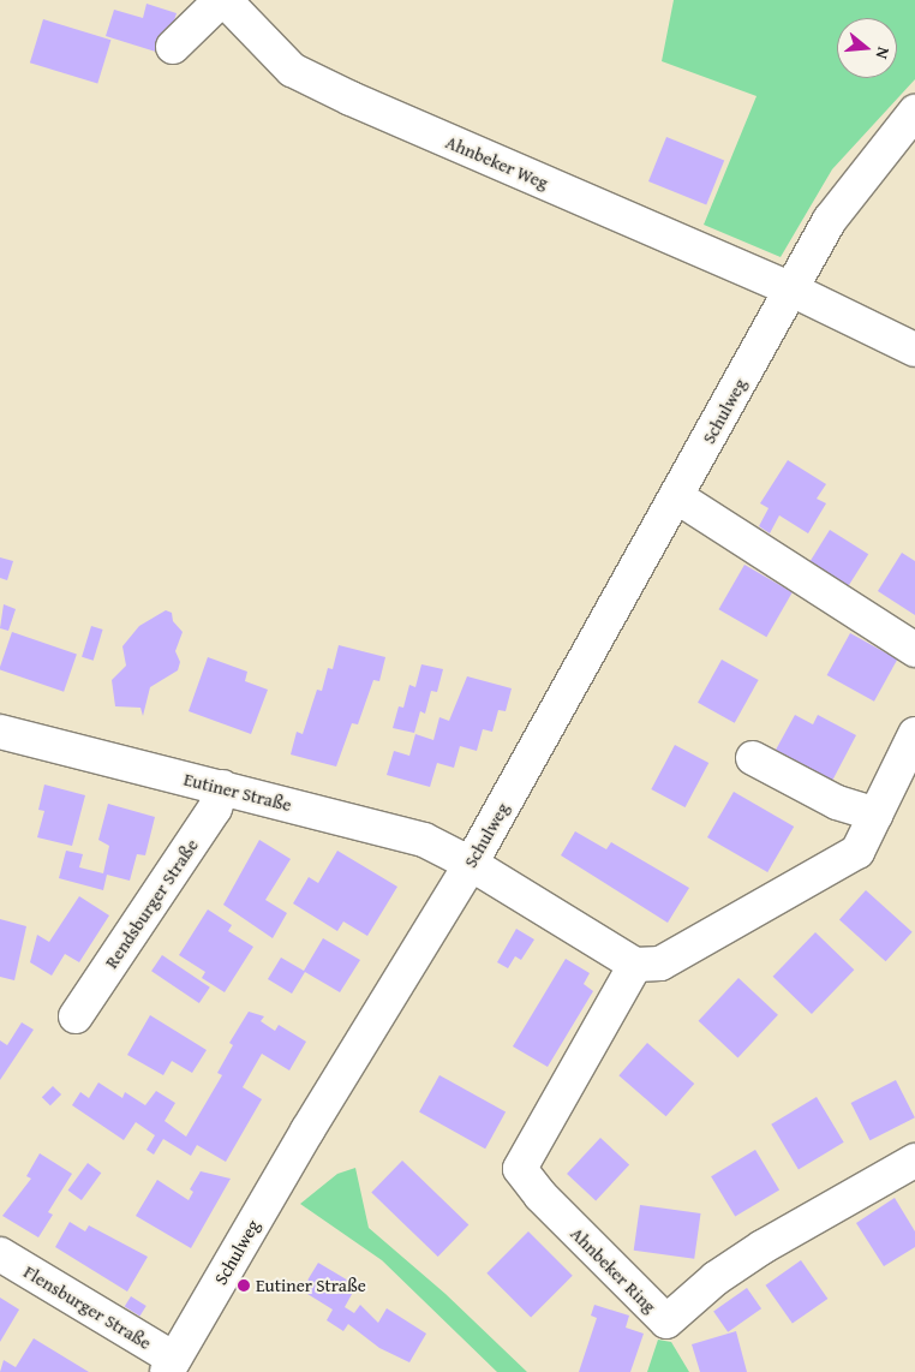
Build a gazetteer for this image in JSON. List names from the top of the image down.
{
  "streets": {
    "street": [
      "Ahnbeker Weg",
      "Schulweg",
      "Eutiner Straße",
      "Rendsburger Straße",
      "Ahnbeker Ring",
      "Flensburger Straße"
    ]
  },
  "crossings": [
    ["Ahnbeker Weg", "Schulweg"],
    ["Schulweg", "Eutiner Straße"],
    ["Schulweg", "Flensburger Straße"],
    ["Eutiner Straße", "Rendsburger Straße"]
  ],
  "places": ["Eutiner Straße"],
  "north": "right"
}
